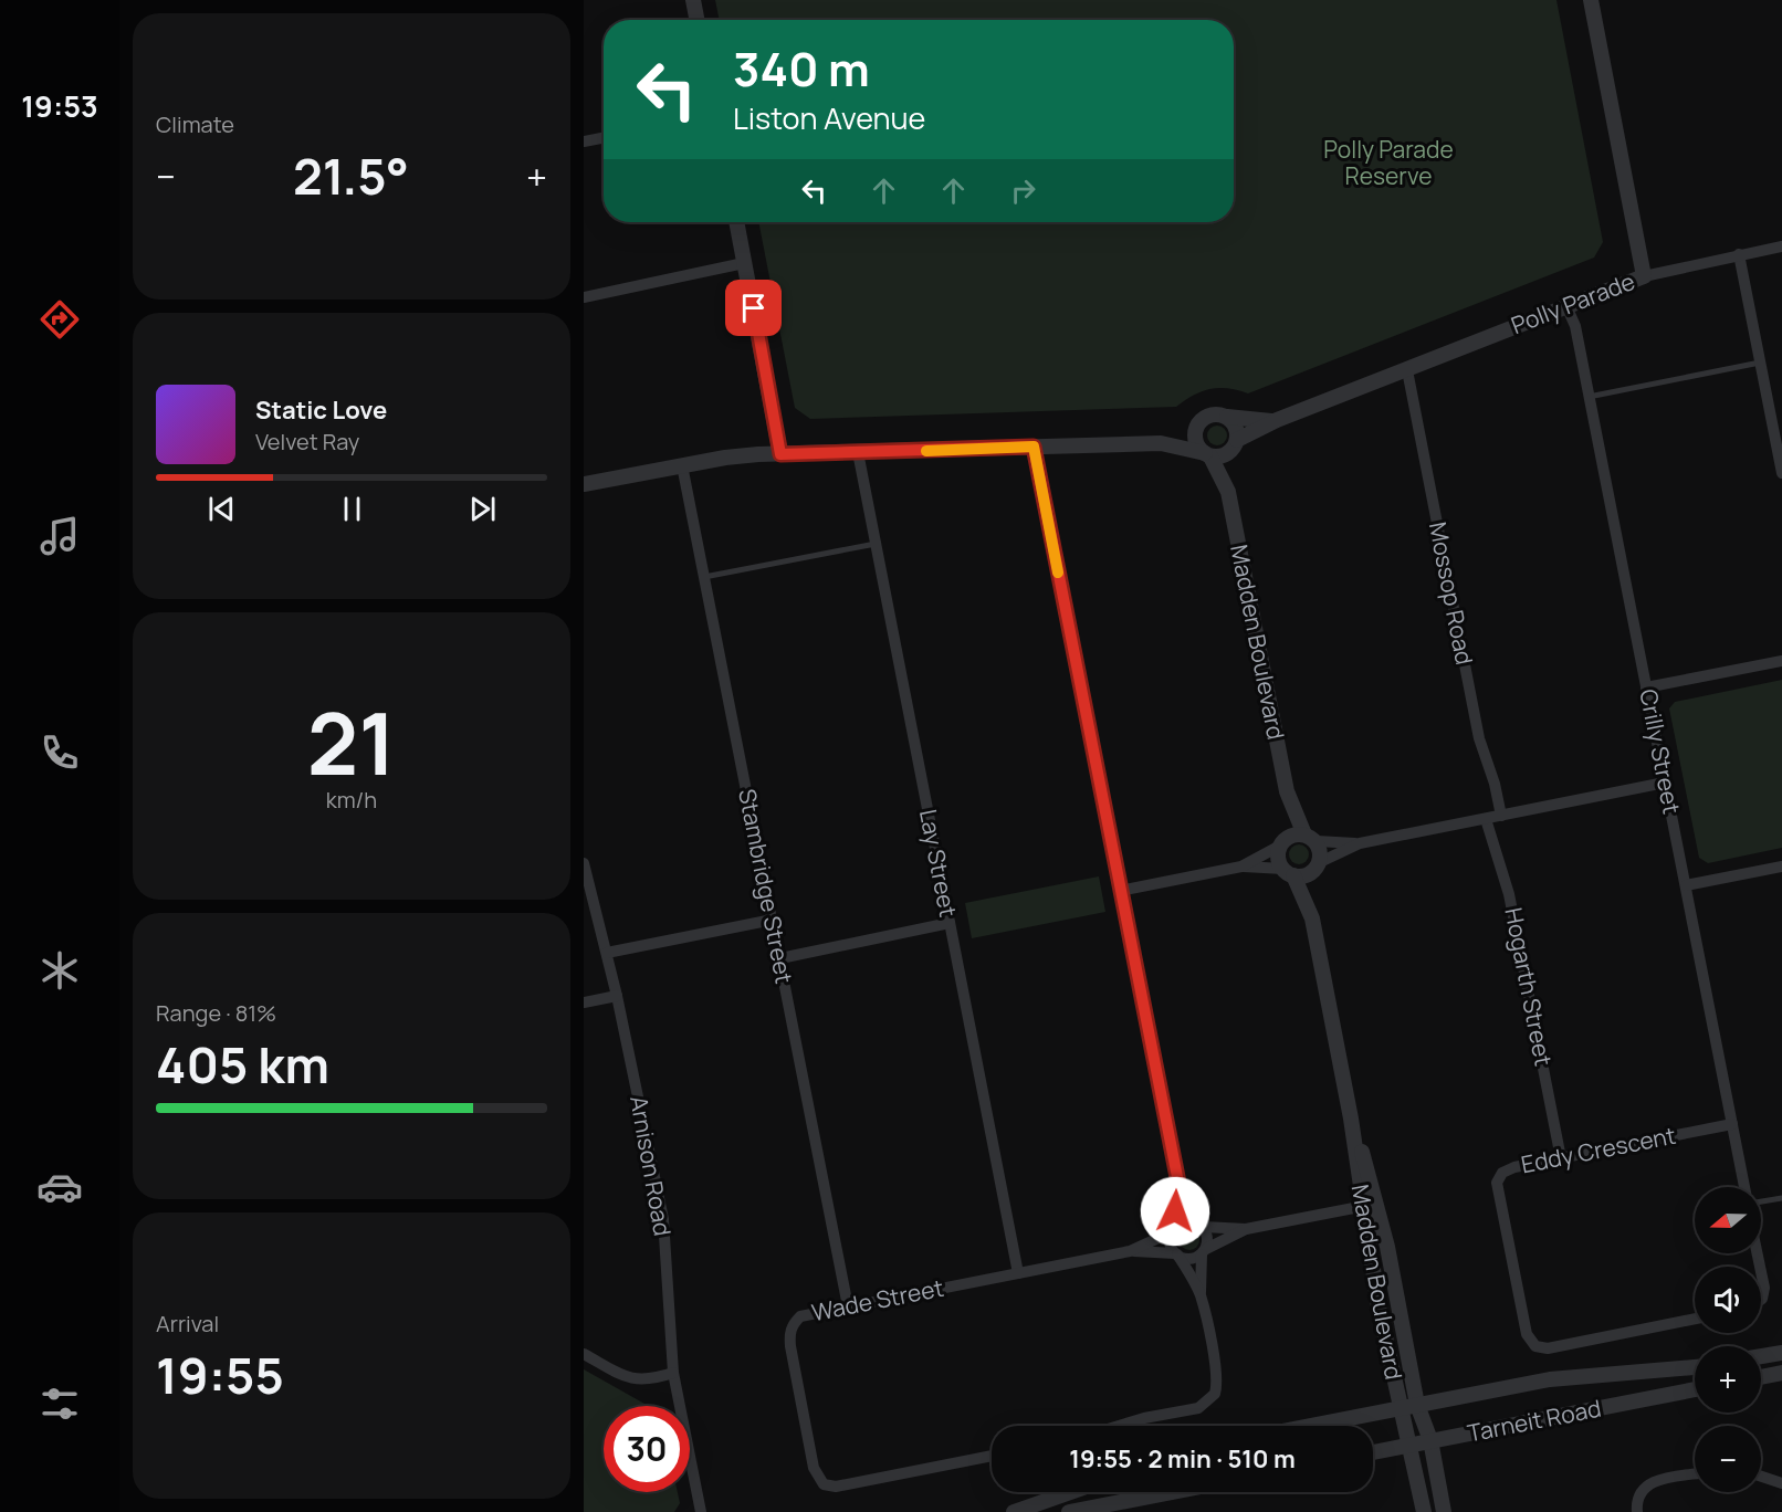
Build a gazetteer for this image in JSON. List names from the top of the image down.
{
  "streets": {
    "street": [
      "Polly Parade",
      "Mossop Road",
      "Madden Boulevard",
      "Crilly Street",
      "Lay Street",
      "Stambridge Street",
      "Hogarth Street",
      "Eddy Crescent",
      "Arnison Road",
      "Wade Street",
      "Tarneit Road"
    ]
  },
  "crossings": [
    ["Polly Parade", "Mossop Road"],
    ["Polly Parade", "Madden Boulevard"],
    ["Polly Parade", "Crilly Street"],
    ["Madden Boulevard", "Tarneit Road"],
    ["Crilly Street", "Eddy Crescent"],
    ["Lay Street", "Wade Street"],
    ["Stambridge Street", "Wade Street"],
    ["Hogarth Street", "Eddy Crescent"]
  ],
  "parks": ["Polly Parade Reserve"],
  "north": "left",
  "page": {
    "tabs": "19:53",
    "tile": [
      "Climate",
      ["21", "km/h"],
      ["Range · 81%", "405 km"],
      ["Arrival", "19:55"]
    ],
    "turn": ["340 m", "Liston Avenue"],
    "heat": ["−", "21.5°", "+"],
    "song": ["Static Love", "Velvet Ray"],
    "map_buttons": ["+", "−"],
    "limit": "30",
    "trip": "19:55 · 2 min · 510 m"
  }
}
